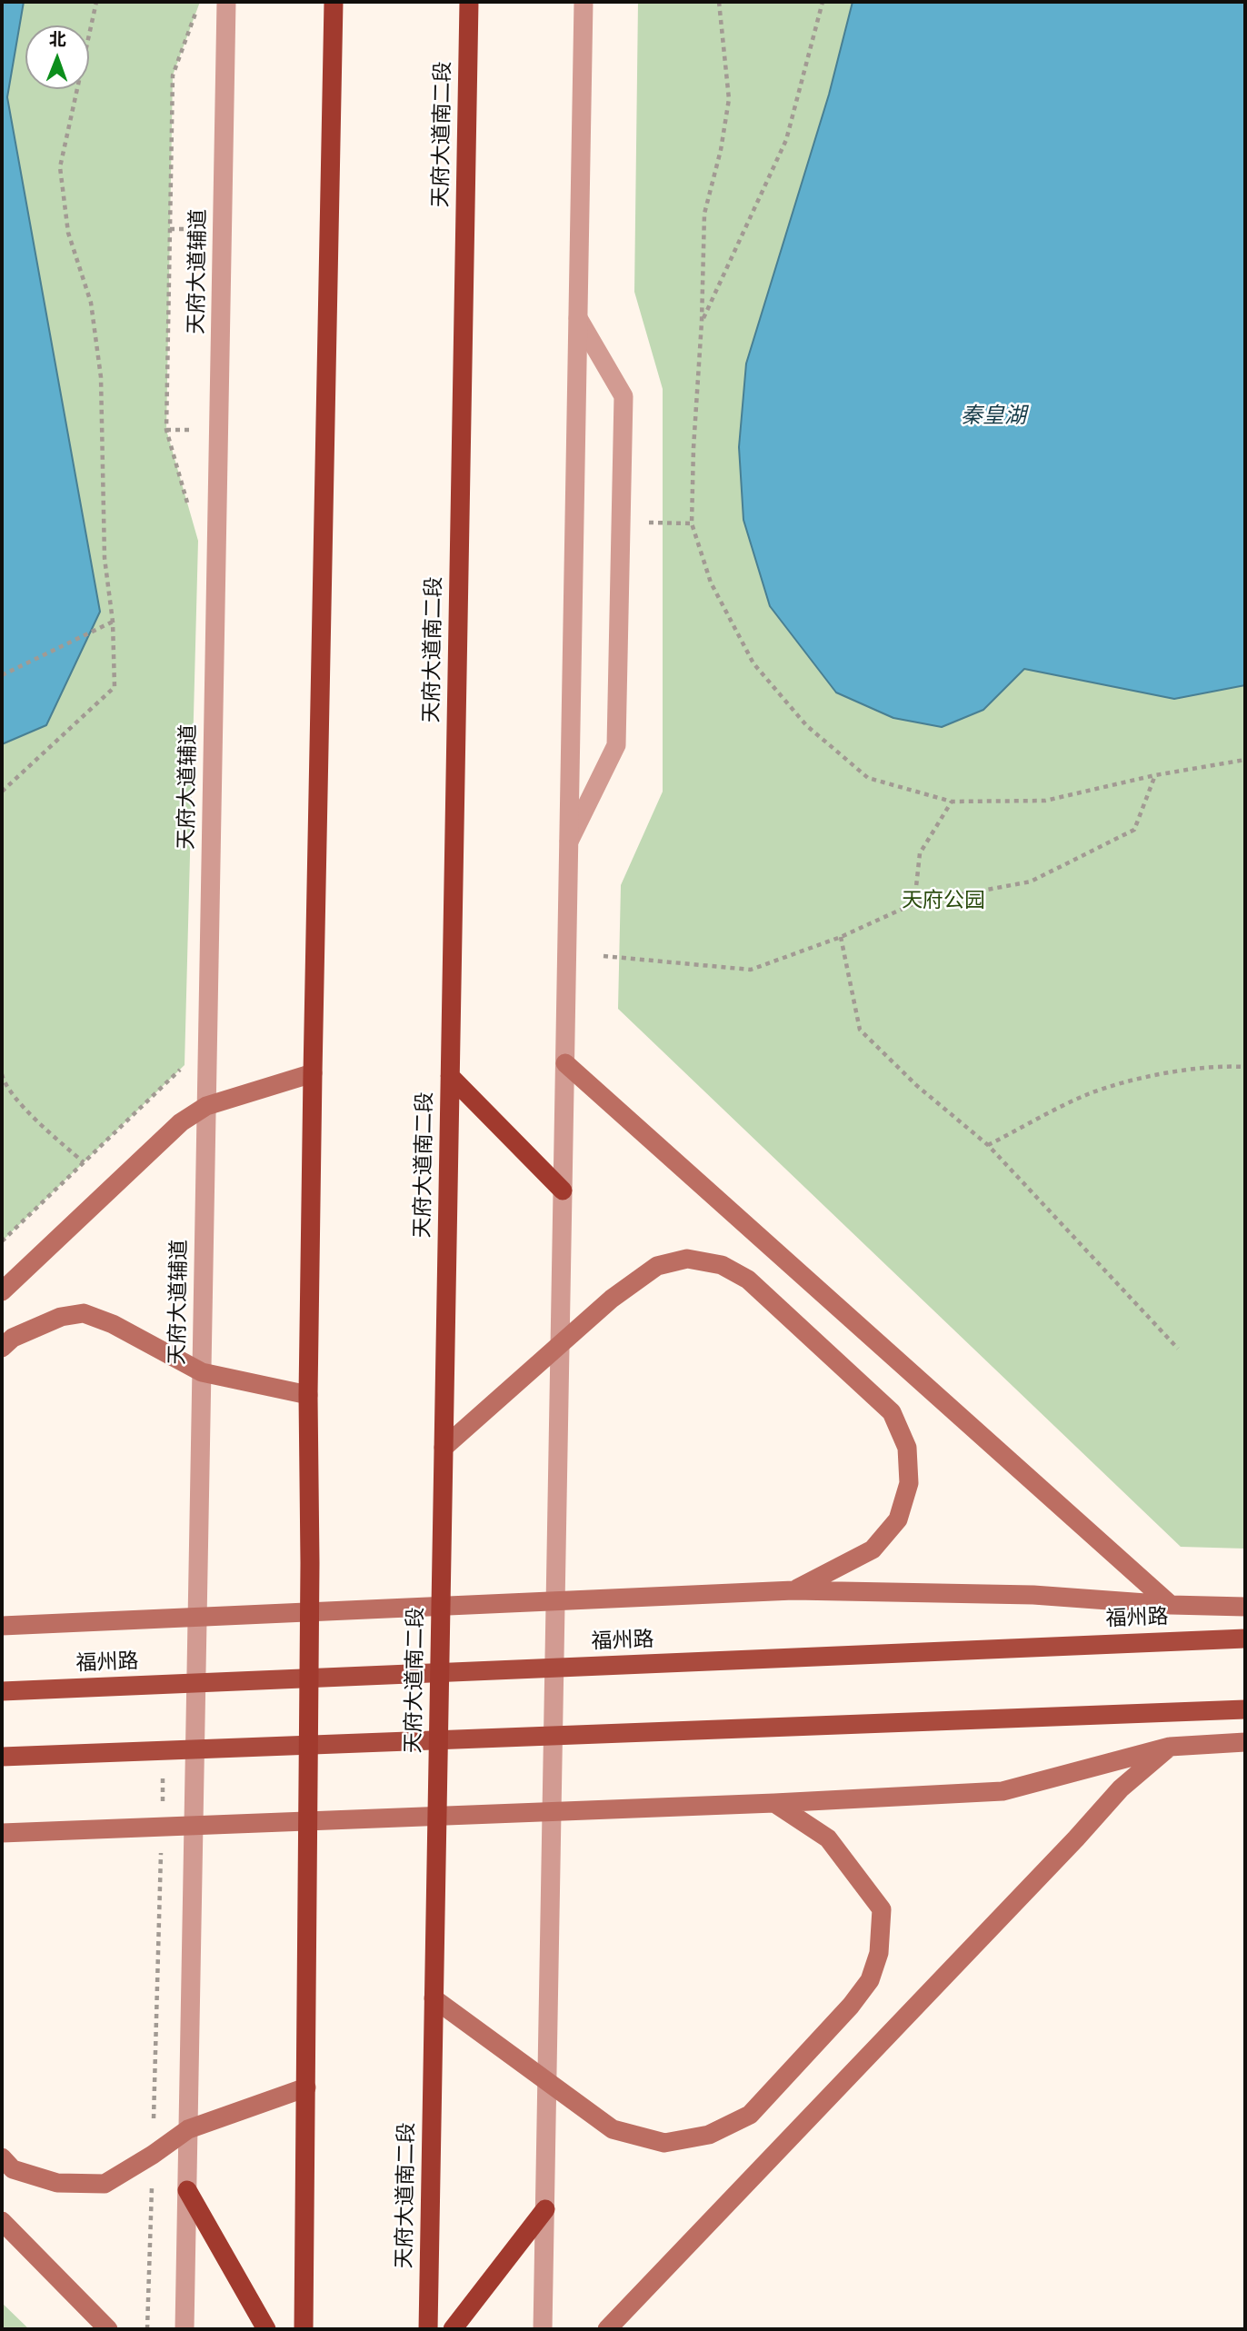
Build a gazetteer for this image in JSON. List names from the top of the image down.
{
  "streets": {
    "highway": ["天府大道南二段"],
    "main road": ["福州路"],
    "street": ["天府大道辅道"]
  },
  "water": ["秦皇湖"],
  "parks": ["天府公园"],
  "north": "top"
}
